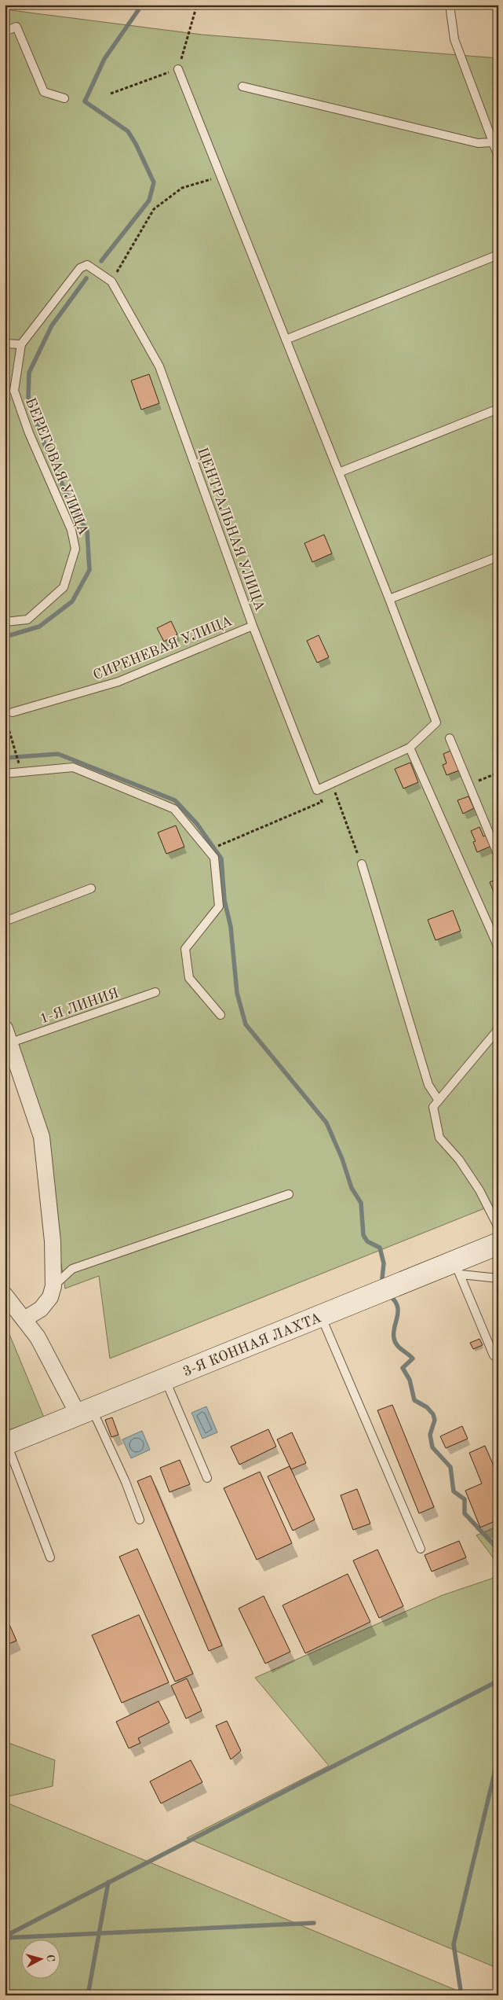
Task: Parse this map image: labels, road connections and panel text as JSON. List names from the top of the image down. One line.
{"streets":{"main road":["3-Я КОННАЯ ЛАХТА"],"lane":["БЕРЕГОВАЯ УЛИЦА","ЦЕНТРАЛЬНАЯ УЛИЦА","СИРЕНЕВАЯ УЛИЦА","1-Я ЛИНИЯ"]},"crossings":[["ЦЕНТРАЛЬНАЯ УЛИЦА","СИРЕНЕВАЯ УЛИЦА"]],"north":"right"}
